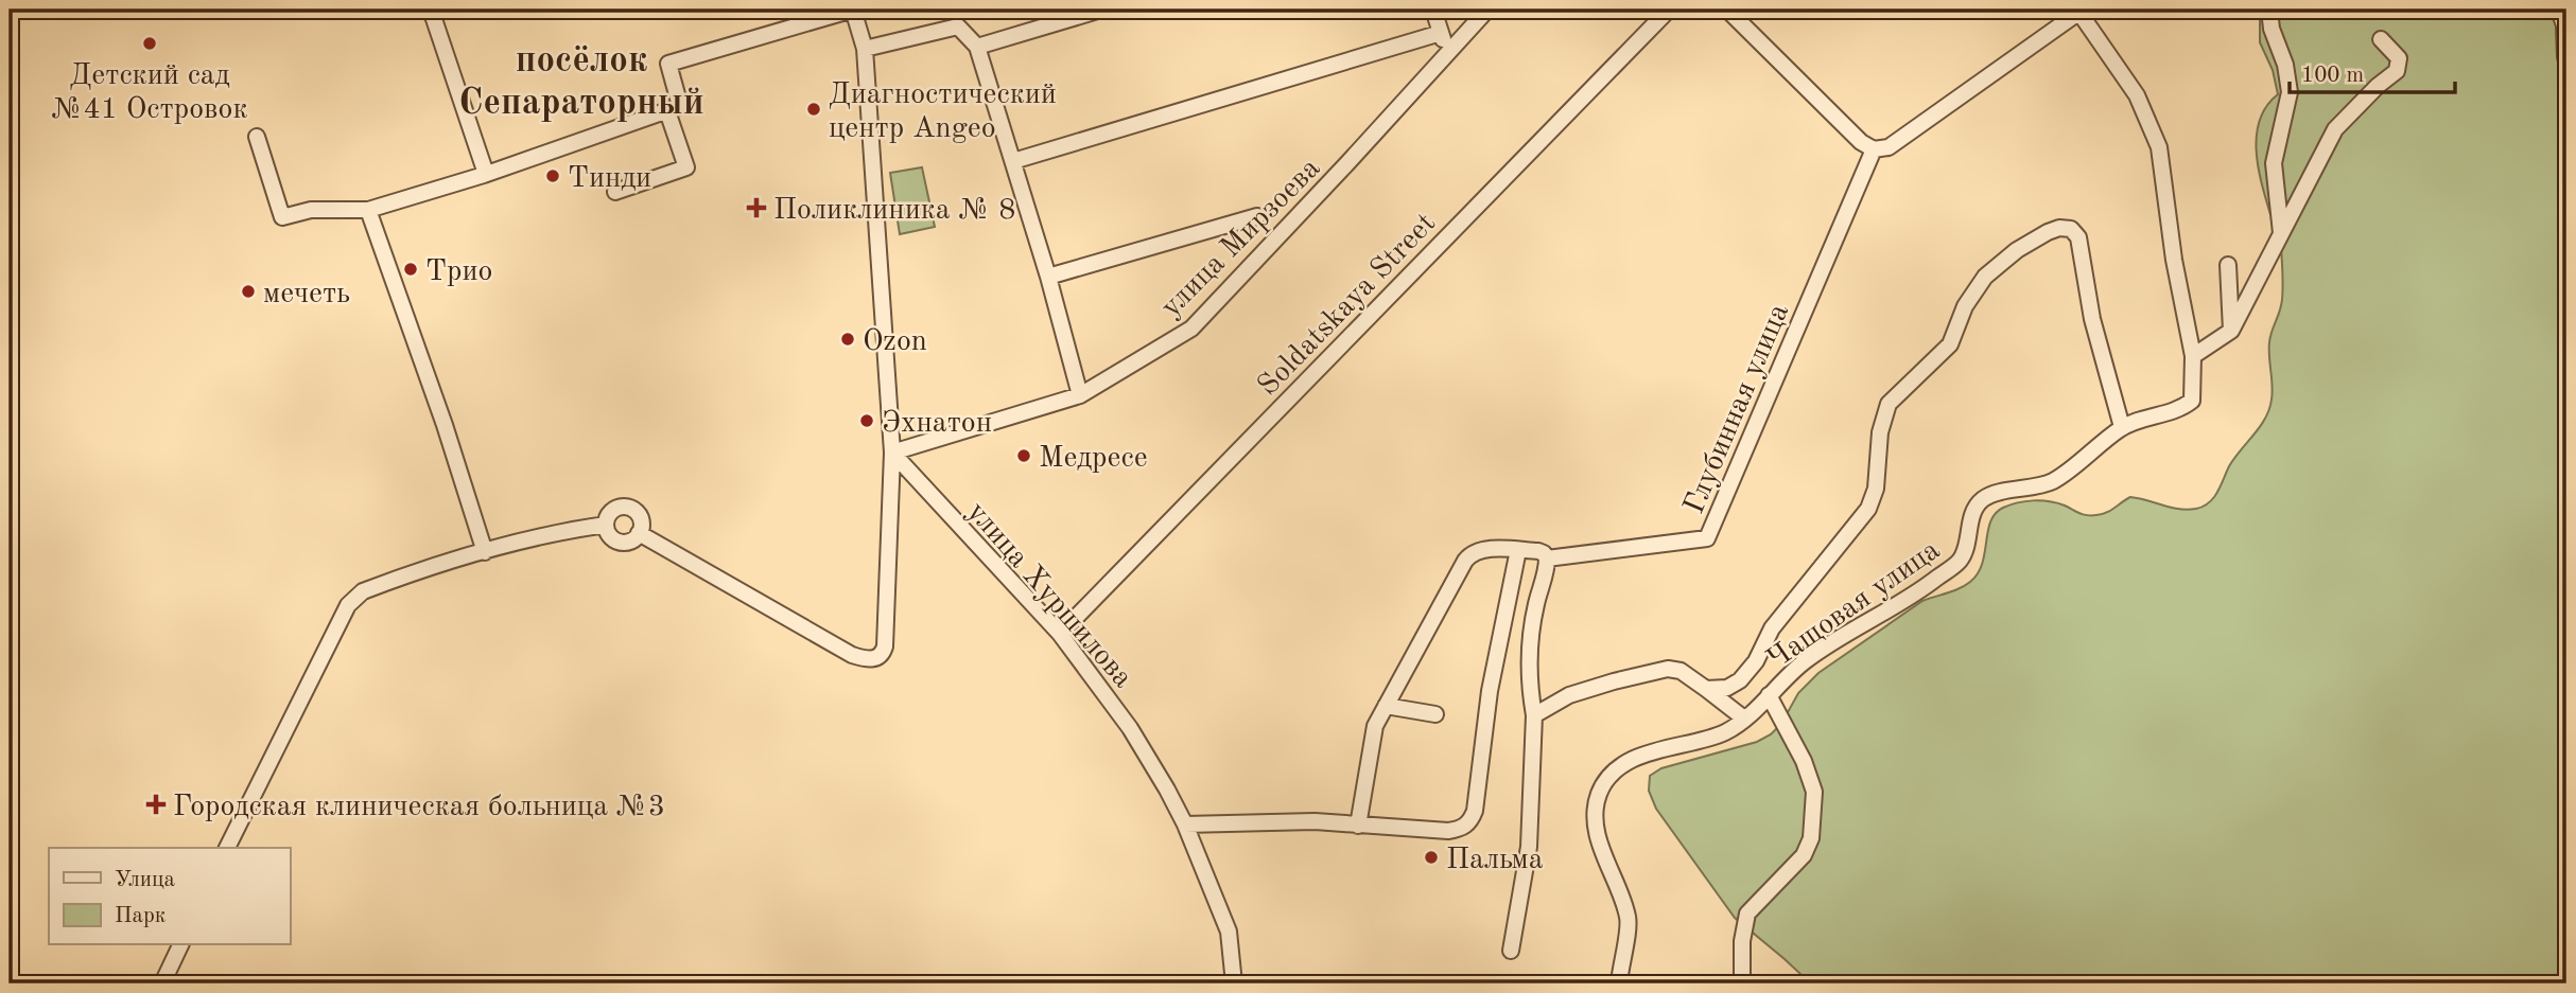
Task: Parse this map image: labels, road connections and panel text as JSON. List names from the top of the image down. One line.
{"streets":{"street":["улица Мирзоева","Soldatskaya Street","Глубинная улица","улица Хуршилова","Чащовая улица"]},"crossings":[["улица Мирзоева","улица Хуршилова"],["Soldatskaya Street","улица Хуршилова"]],"districts":["посёлок Сепараторный"],"places":{"other":["Детский сад №41 Островок","Диагностический центр Angeo","Тинди","Трио","мечеть","Ozon","Эхнатон","Медресе","Пальма"],"health":["Поликлиника № 8","Городская клиническая больница №3"]},"legend":["Улица","Парк"],"scale_bar":"100 m"}
